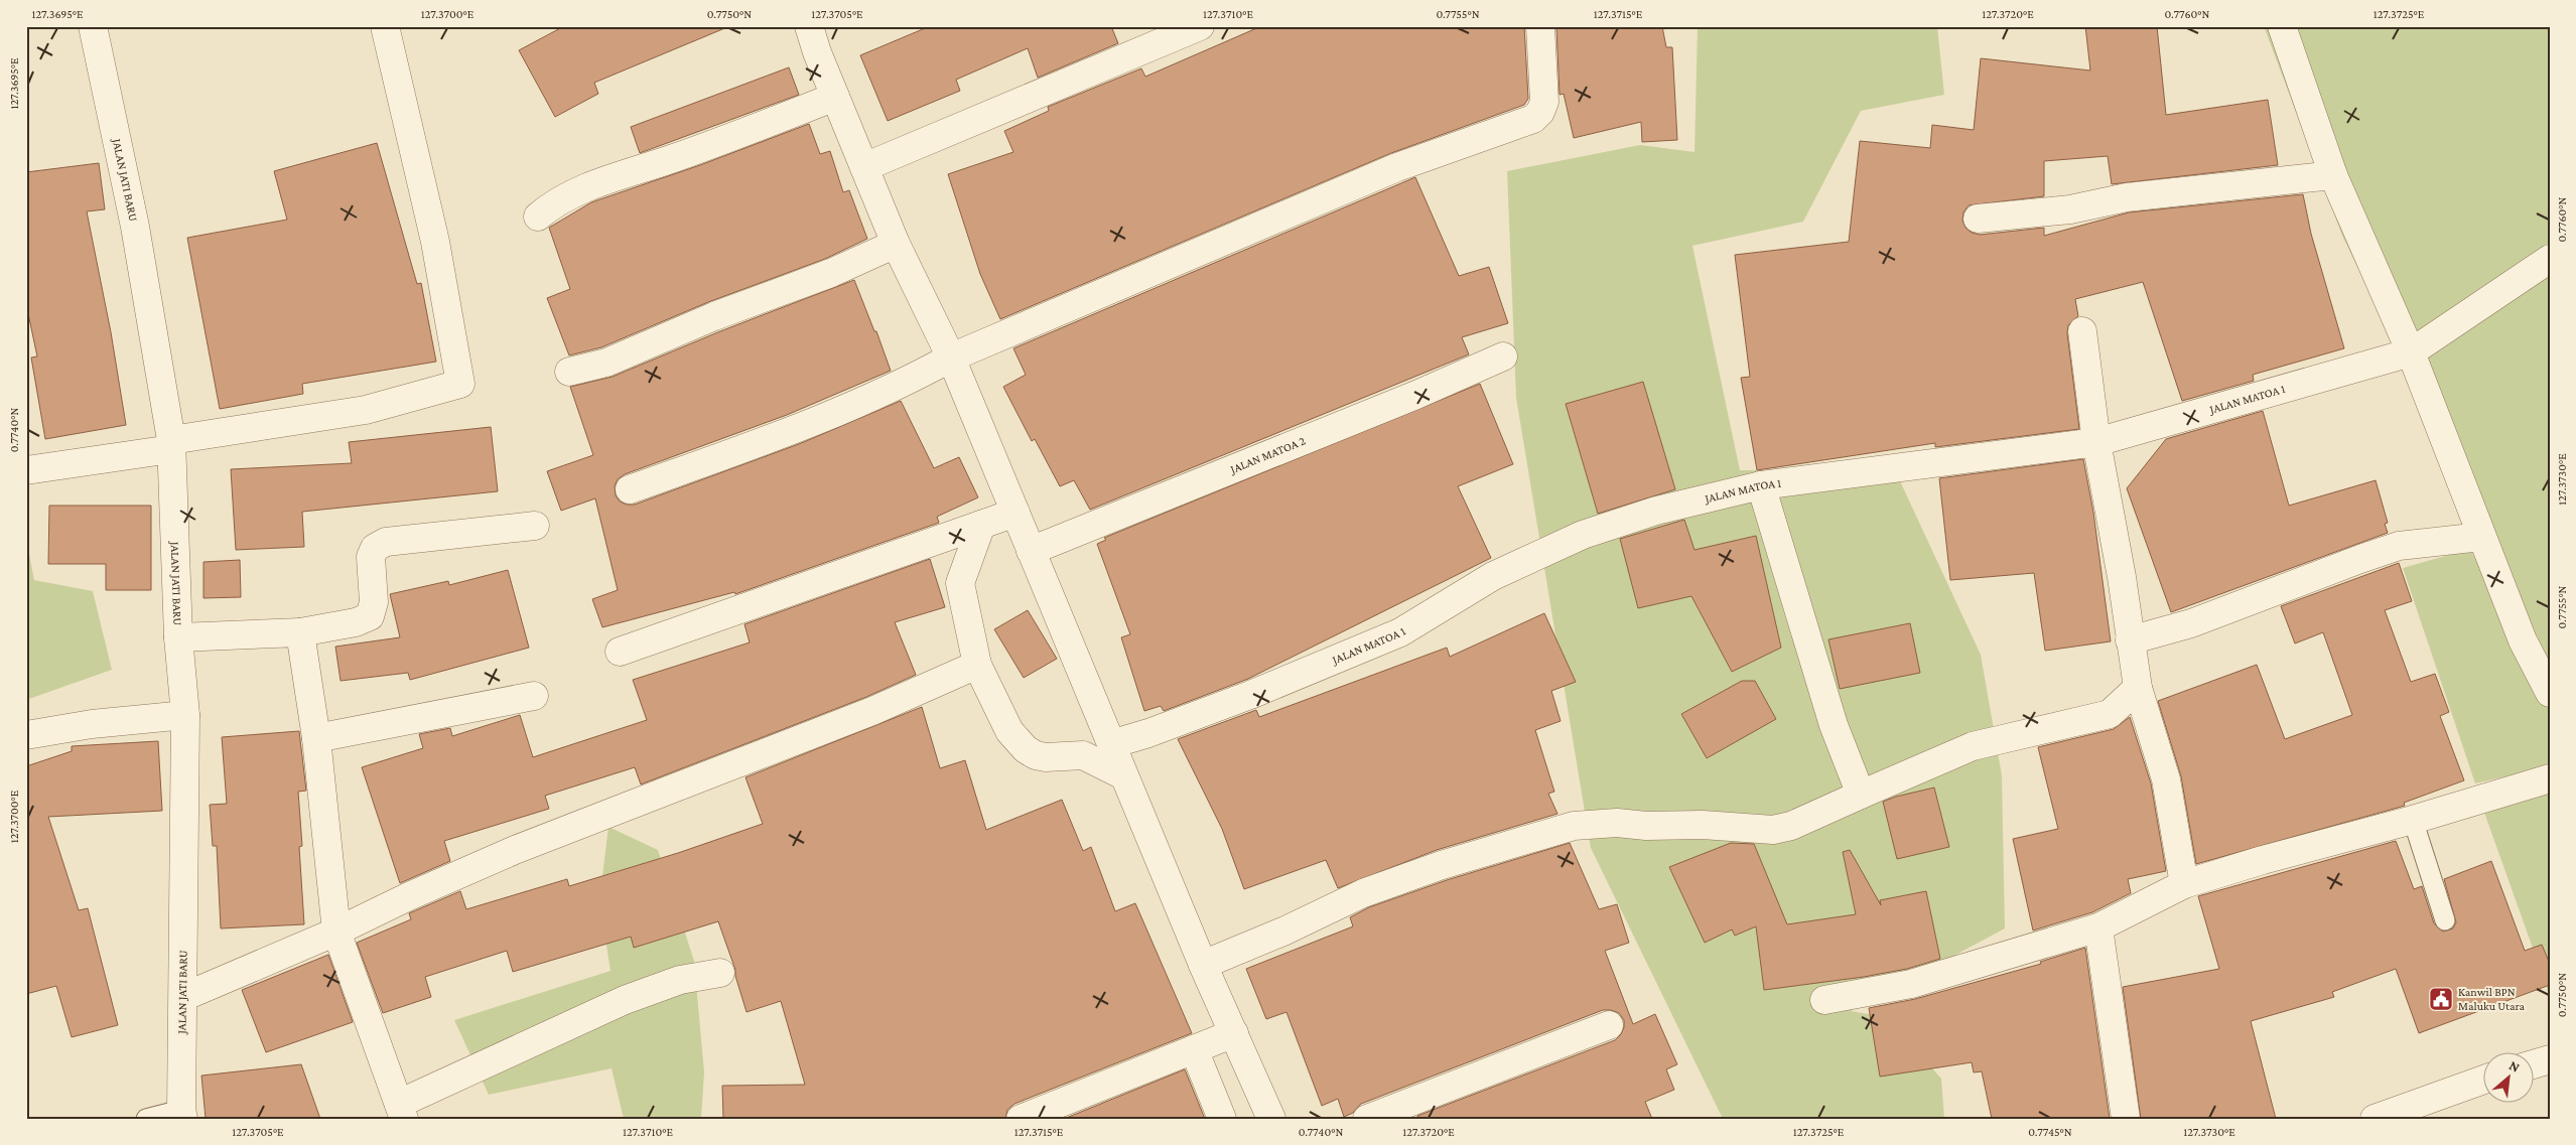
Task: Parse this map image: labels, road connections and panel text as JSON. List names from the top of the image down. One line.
{"streets":{"street":["JALAN JATI BARU","JALAN MATOA 1","JALAN MATOA 2"]},"places":{"public building":["Kanwil BPN Maluku Utara"]},"north":"top right","coordinates":["127.3695°E","127.3700°E","0.7750°N","127.3705°E","127.3710°E","0.7755°N","127.3715°E","127.3720°E","0.7760°N","127.3725°E","0.7740°N","127.3730°E","0.7745°N"]}
